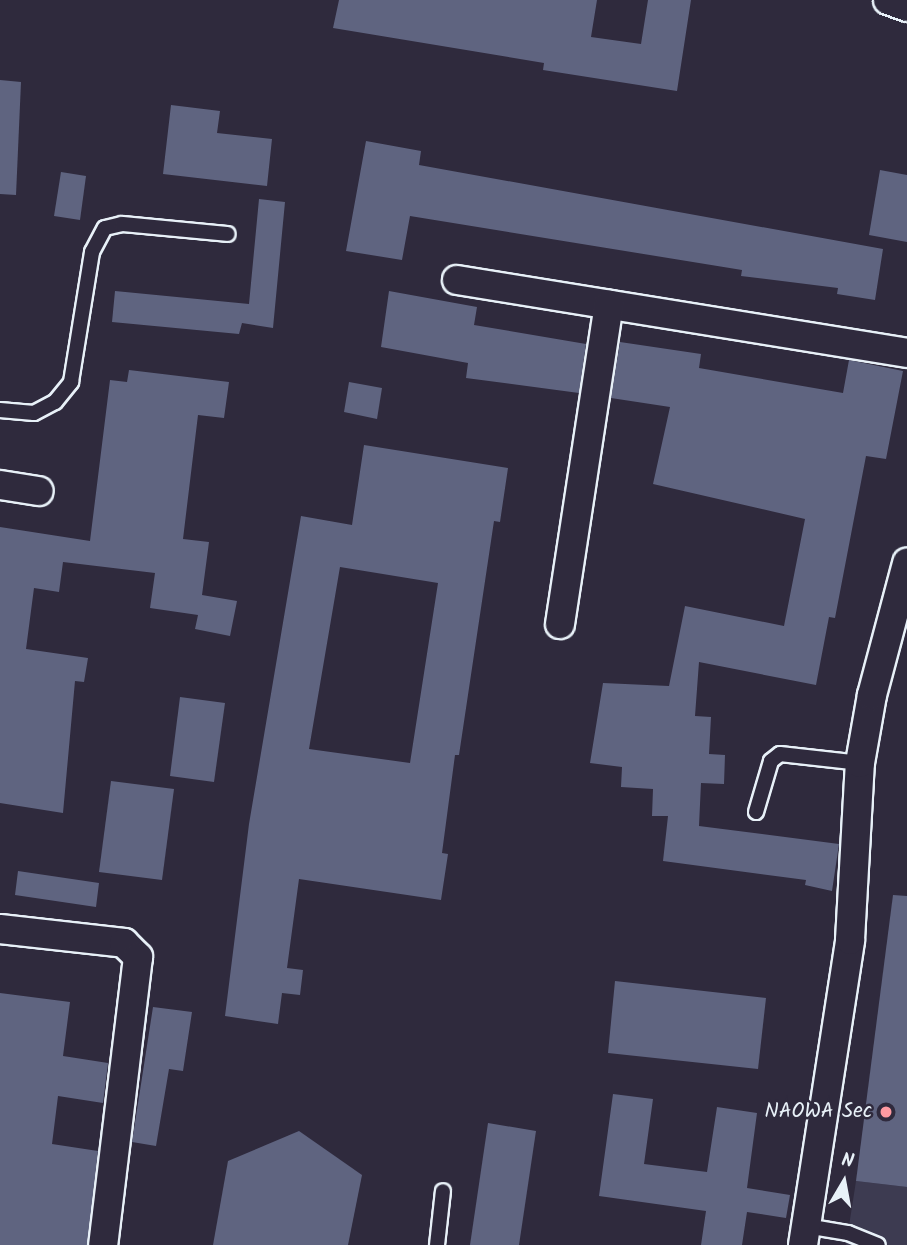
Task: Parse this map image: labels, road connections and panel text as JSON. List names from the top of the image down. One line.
{"places":["NAOWA Sec"],"north":"top"}
